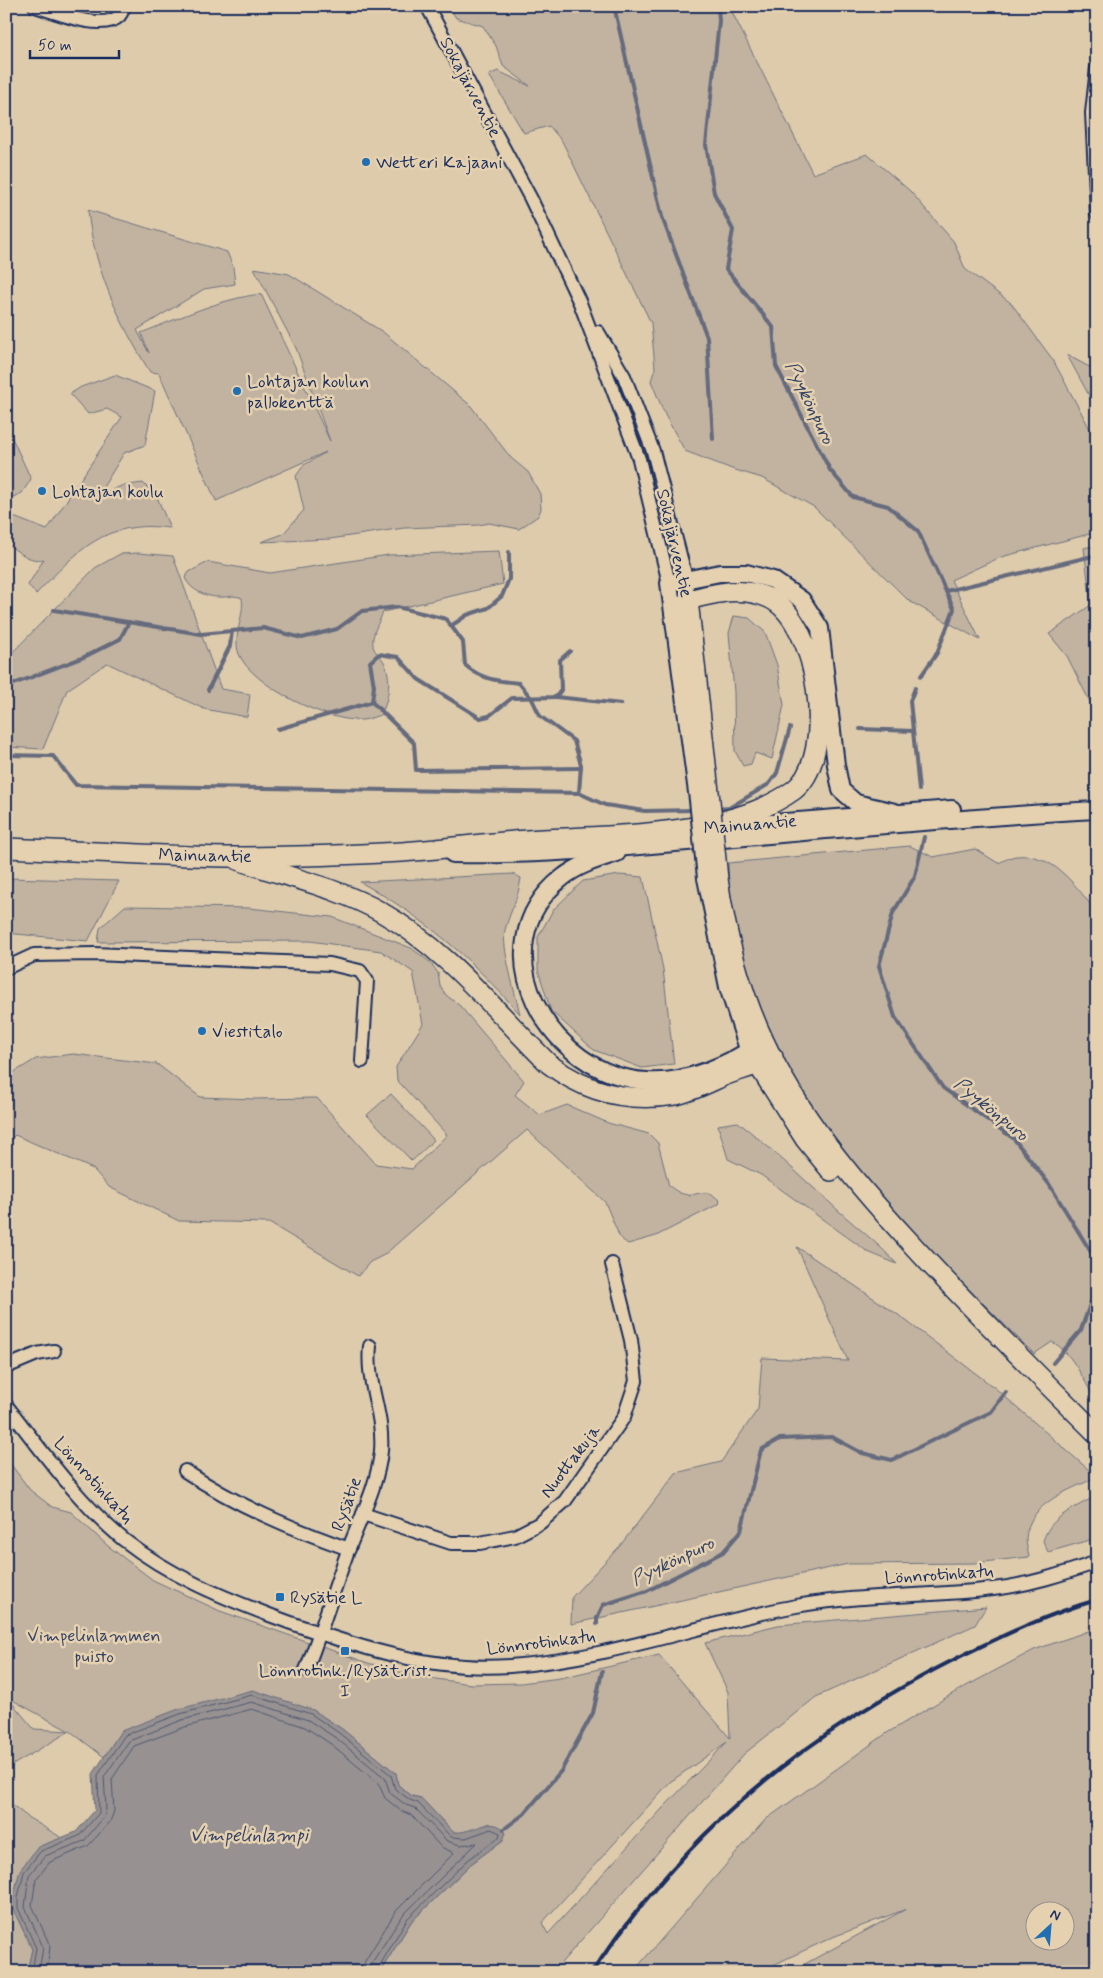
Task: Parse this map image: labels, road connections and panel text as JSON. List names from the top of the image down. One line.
{"streets":{"highway":["Sokajärventie","Mainuantie"],"street":["Nuottakuja","Lönnrotinkatu","Rysätie"]},"crossings":[["Nuottakuja","Rysätie"],["Lönnrotinkatu","Rysätie"]],"water":["Pyykönpuro","Vimpelinlampi"],"parks":["Vimpelinlammen puisto"],"places":{"other":["Wetteri Kajaani","Lohtajan koulun pallokenttä","Lohtajan koulu","Viestitalo"],"transit":["Rysätie L","Lönnrotink./Rysät.rist. I"]},"scale_bar":"50 m","north":"top right"}
